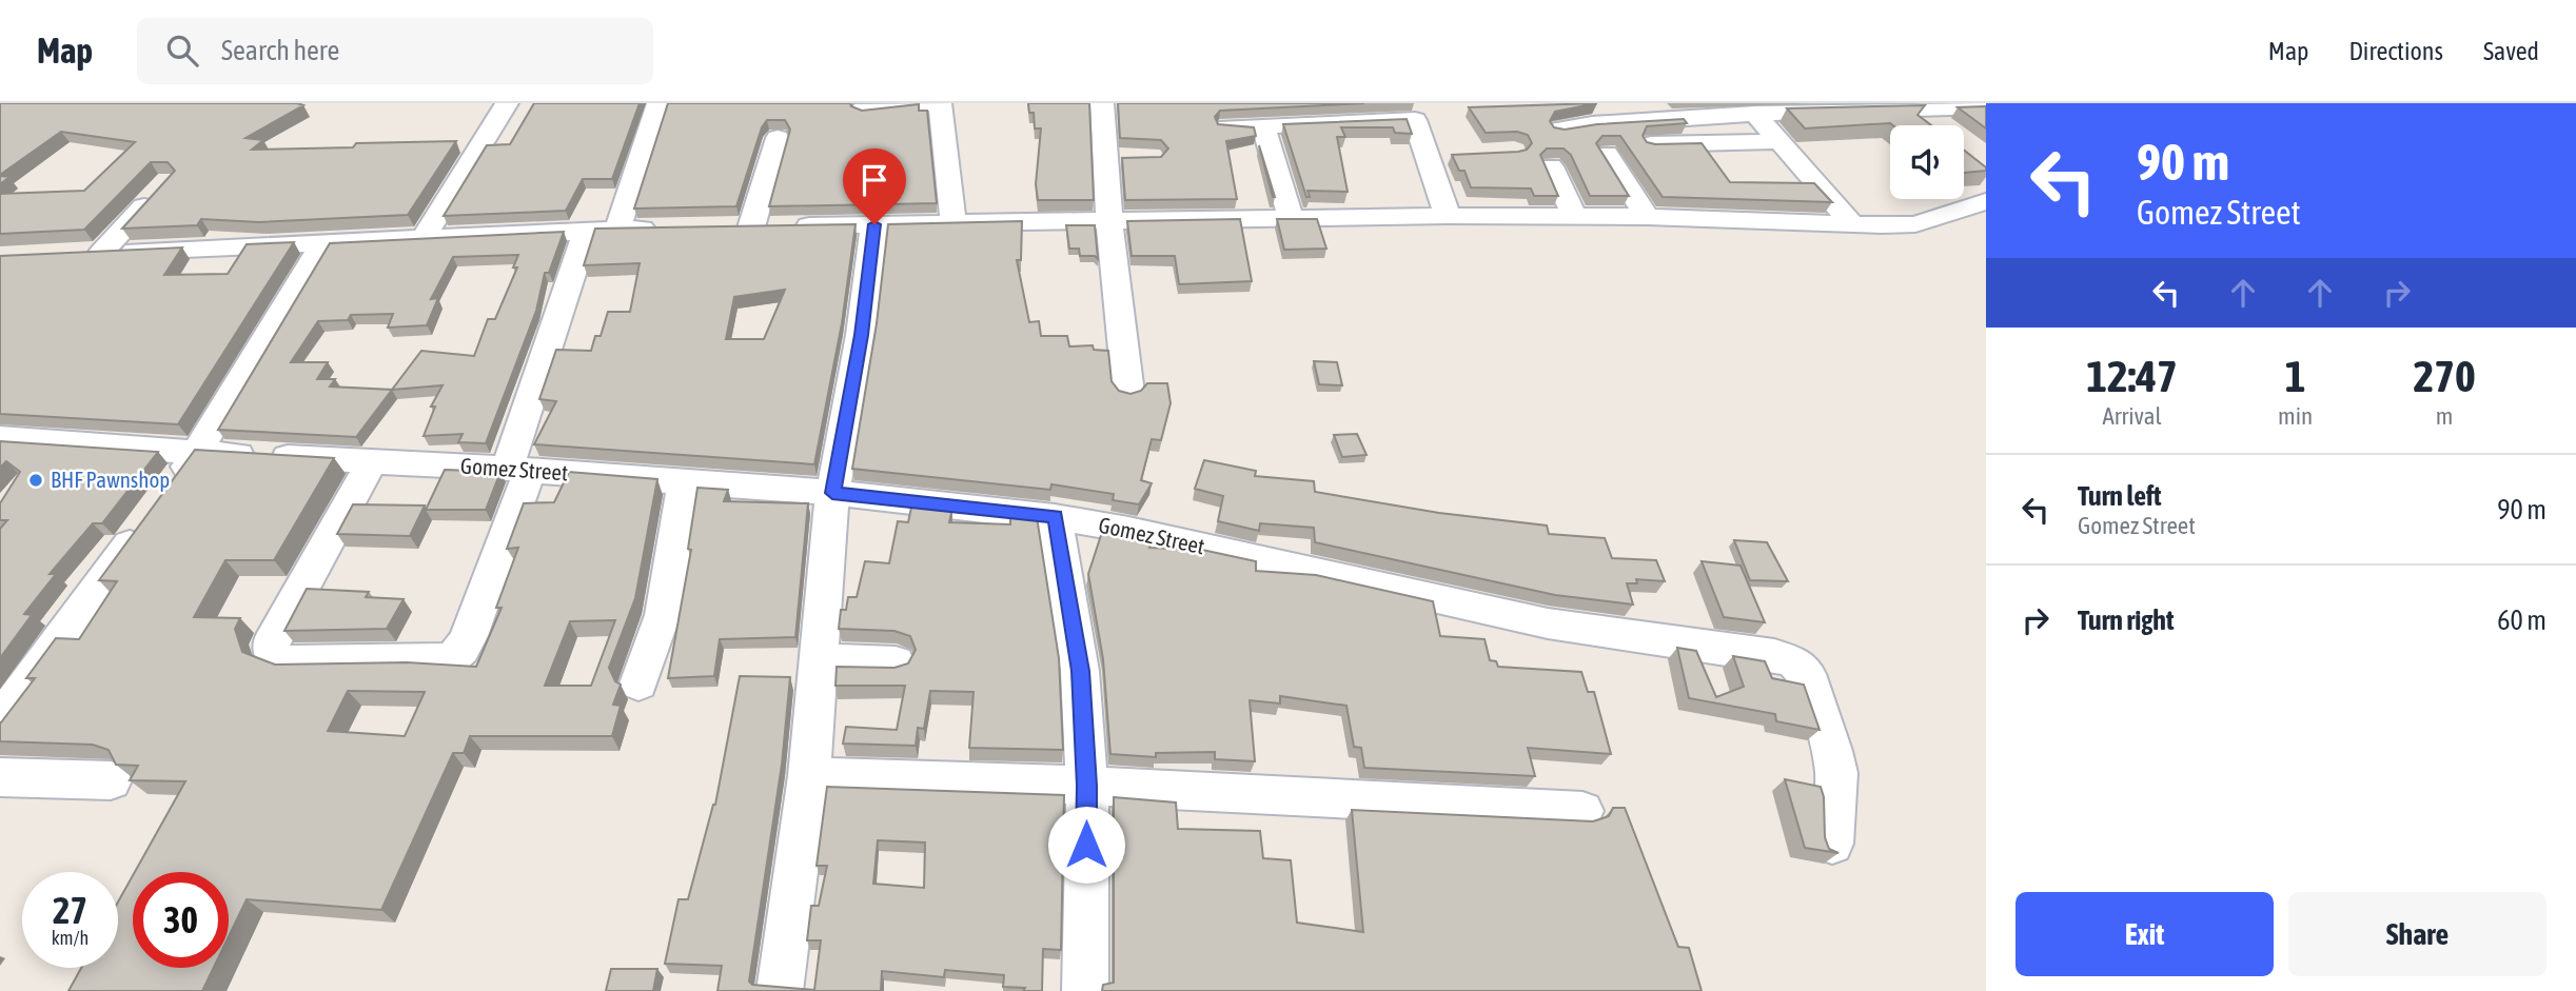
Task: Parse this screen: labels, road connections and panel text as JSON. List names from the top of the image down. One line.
{"streets":{"street":["Gomez Street"]},"places":["BHF Pawnshop"],"page":{"header":"Map","search":"Search here","nav":["Map","Directions","Saved"],"turn":["90 m","Gomez Street"],"eta":["12:47","Arrival","1","min","270","m"],"list":[{"name":"Turn left","note":"Gomez Street","value":"90 m"},{"name":"Turn right","value":"60 m"}],"speed":"27 km/h","limit":"30","buttons":["Exit","Share"]}}
